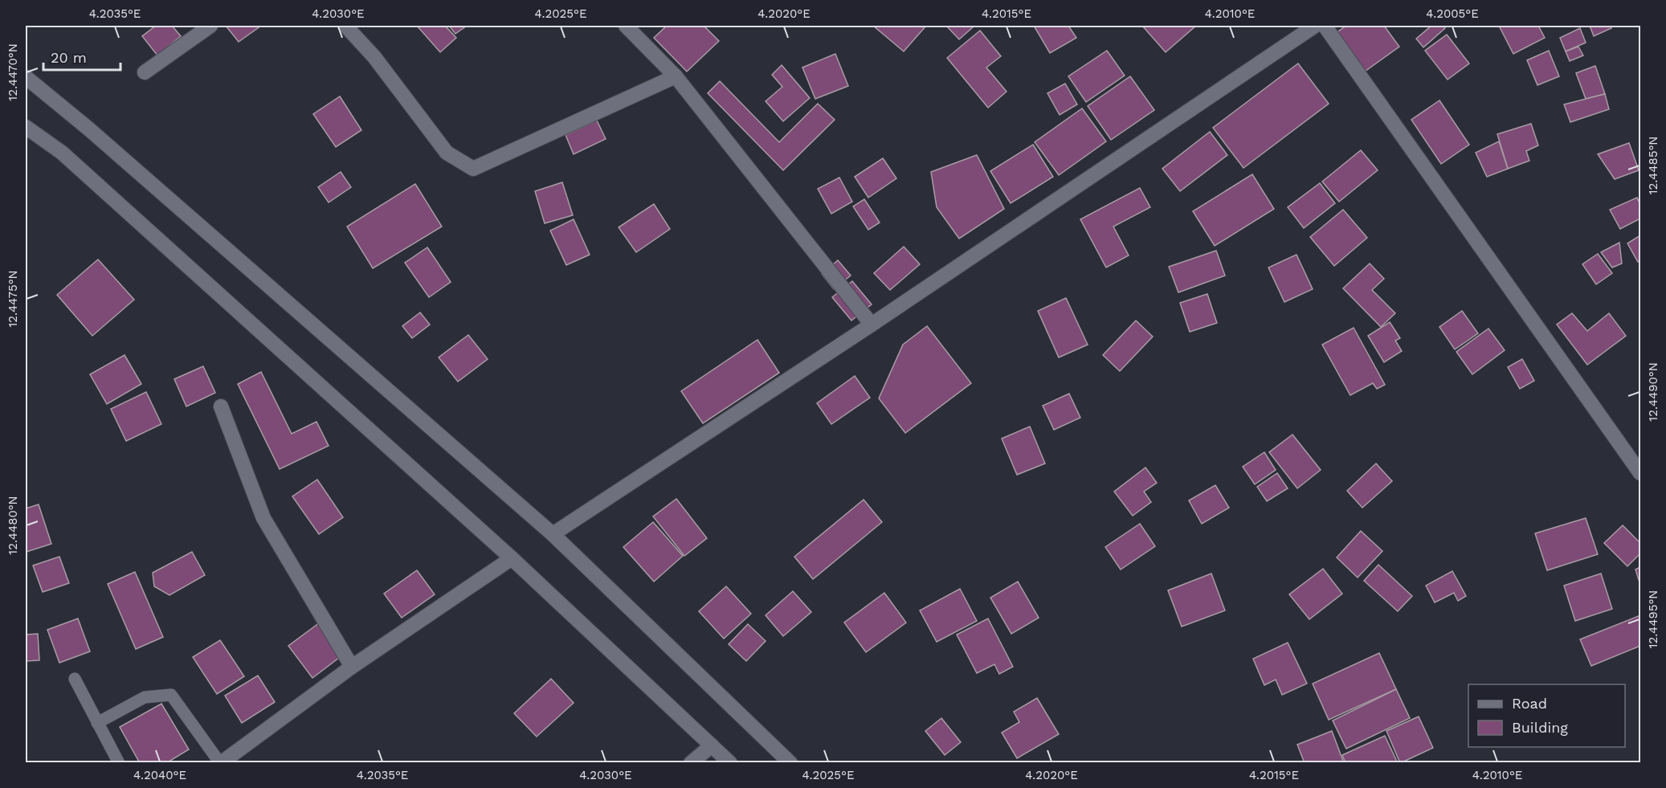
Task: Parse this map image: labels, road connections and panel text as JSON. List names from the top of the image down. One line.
{"legend":["Road","Building"],"scale_bar":"20 m","coordinates":["4.2035°E","4.2030°E","4.2025°E","4.2020°E","4.2015°E","4.2010°E","4.2005°E","12.4470°N","12.4485°N","12.4475°N","12.4490°N","12.4480°N","12.4495°N","4.2040°E"]}
